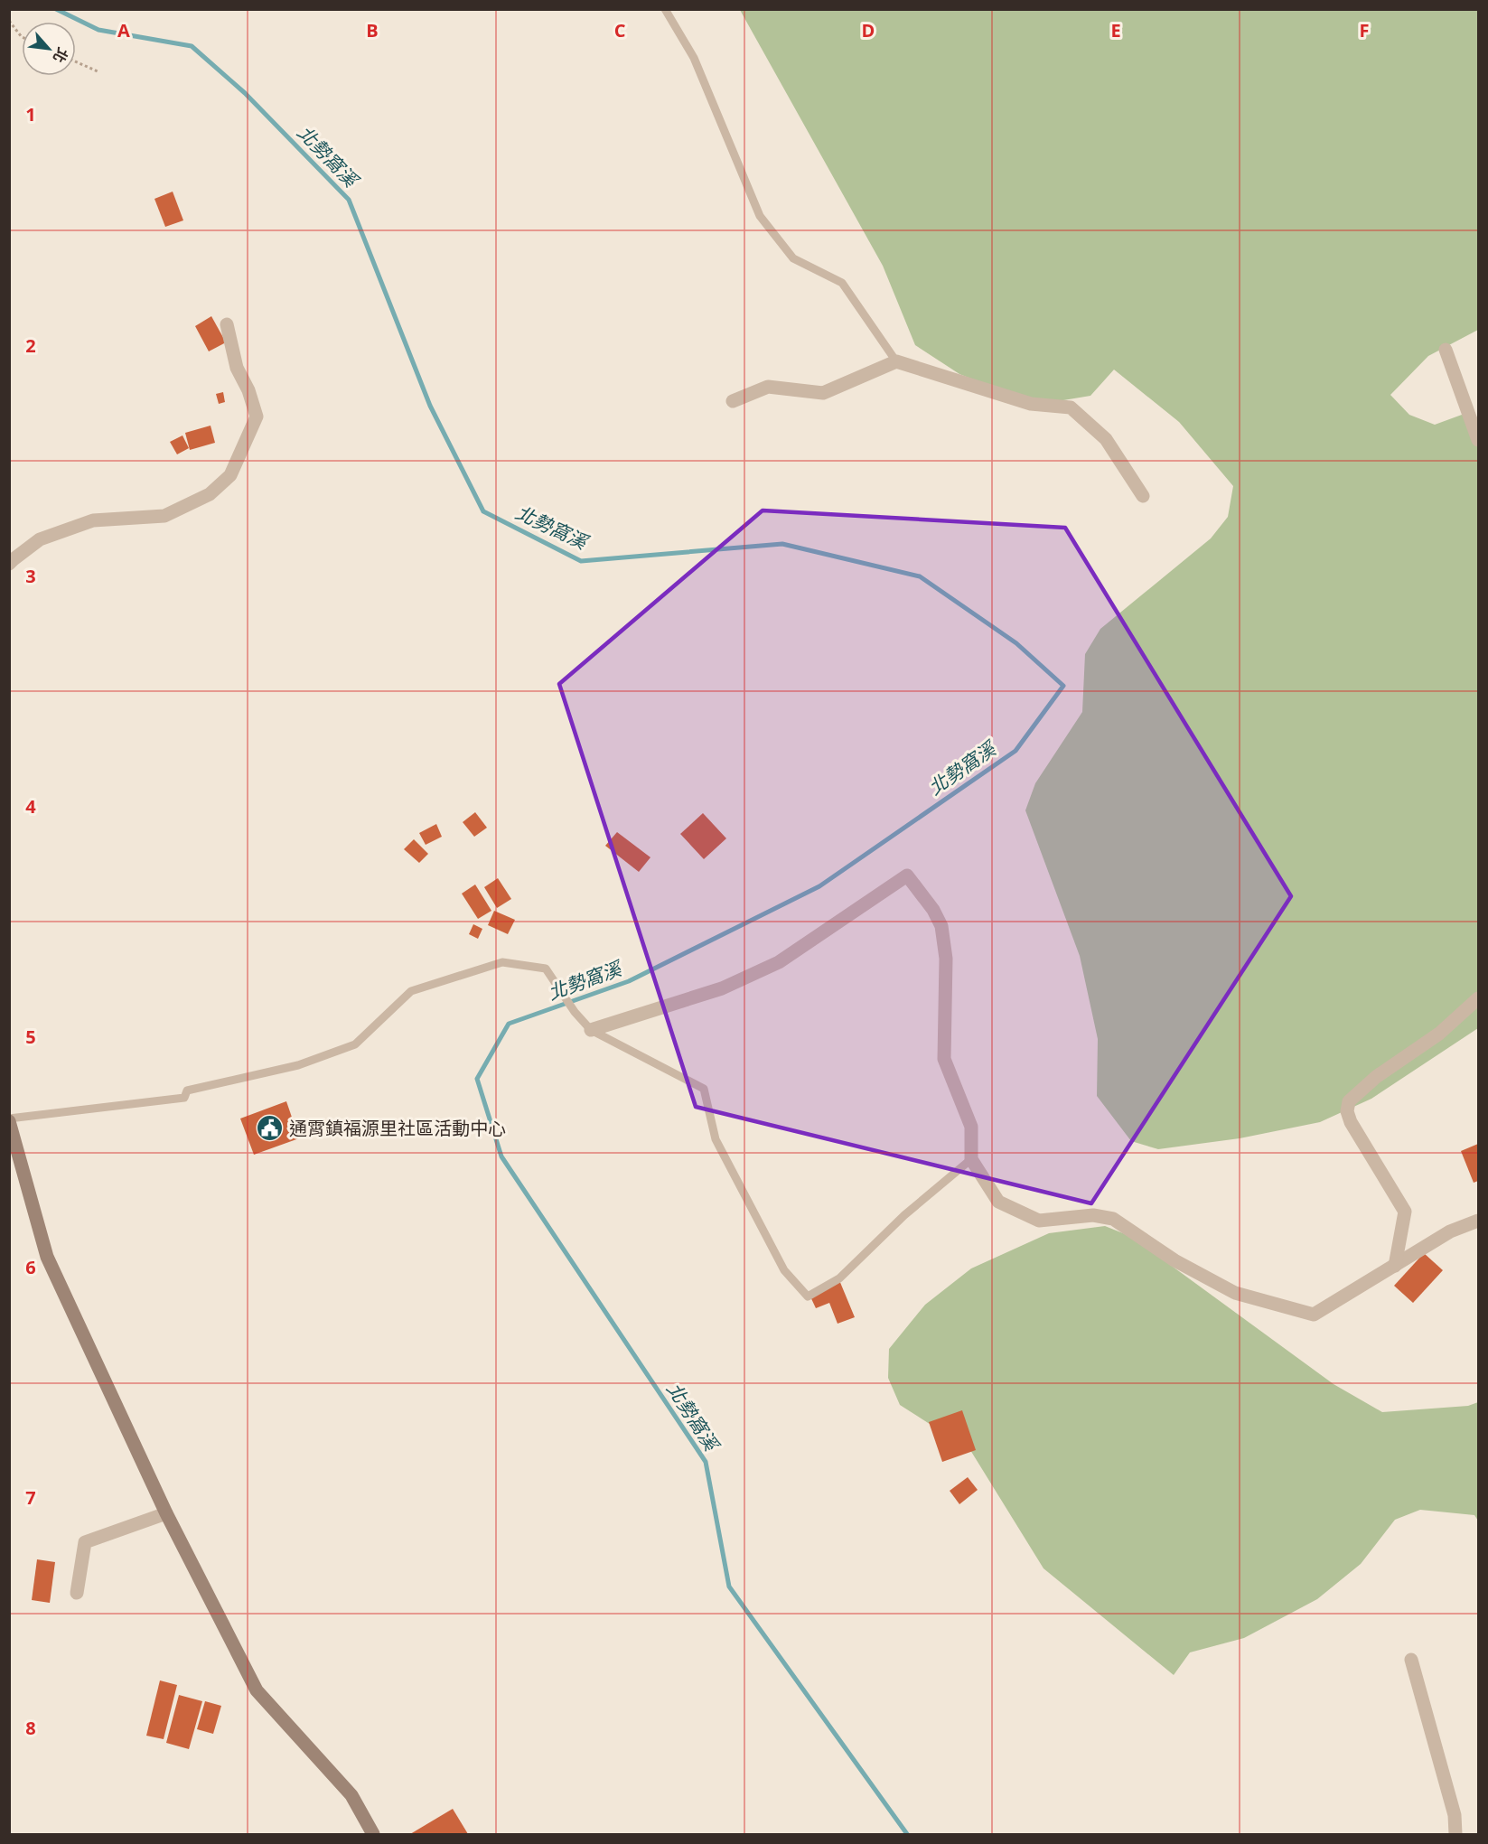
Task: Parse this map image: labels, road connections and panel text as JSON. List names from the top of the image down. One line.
{"water":["北勢窩溪"],"places":{"public building":["通霄鎮福源里社區活動中心"]},"north":"bottom right","grid":{"columns":["A","B","C","D","E","F"],"rows":["1","2","3","4","5","6","7","8"]}}
